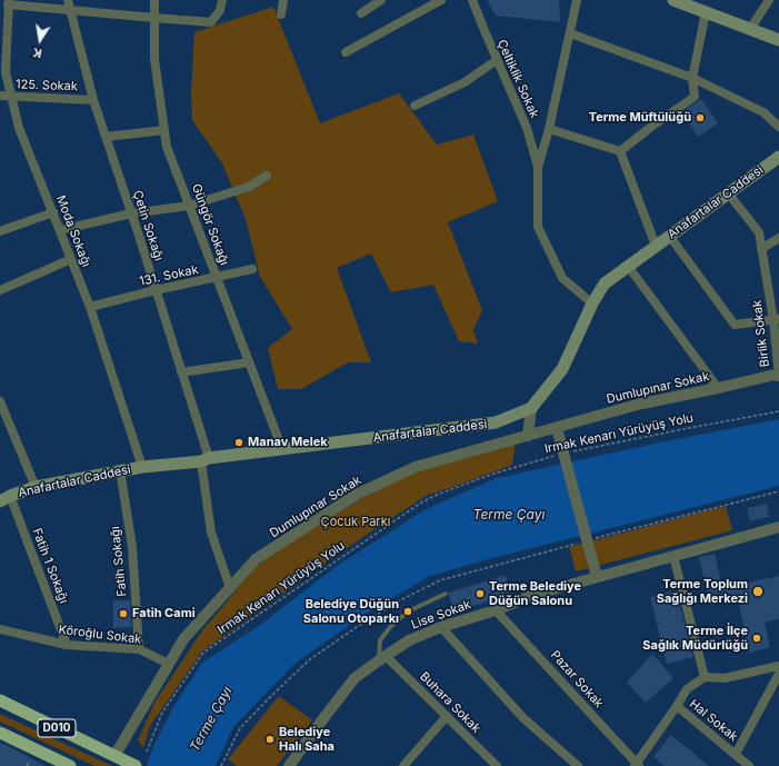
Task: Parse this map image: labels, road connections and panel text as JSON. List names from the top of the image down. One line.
{"streets":{"highway":["D010"],"main road":["Anafartalar Caddesi"],"street":["Çeltiklik Sokak","125. Sokak","Güngör Sokağı","Çetin Sokağı","Moda Sokağı","131. Sokak","Birlik Sokak","Dumlupınar Sokak","Fatih Sokağı","Fatih 1 Sokağı","Lise Sokak","Köroğlu Sokak","Pazar Sokak","Buhara Sokak","Hal Sokak"],"path":["Irmak Kenarı Yürüyüş Yolu"]},"crossings":[["125. Sokak","Çetin Sokağı"],["125. Sokak","Moda Sokağı"],["Anafartalar Caddesi","Güngör Sokağı"],["Anafartalar Caddesi","Çetin Sokağı"],["Anafartalar Caddesi","Moda Sokağı"],["Anafartalar Caddesi","Birlik Sokak"],["Anafartalar Caddesi","Fatih Sokağı"],["Anafartalar Caddesi","Fatih 1 Sokağı"],["Güngör Sokağı","131. Sokak"],["Çetin Sokağı","131. Sokak"],["Çetin Sokağı","Dumlupınar Sokak"],["Moda Sokağı","131. Sokak"],["Birlik Sokak","Dumlupınar Sokak"],["Dumlupınar Sokak","Köroğlu Sokak"],["Dumlupınar Sokak","D010"],["Fatih Sokağı","Köroğlu Sokak"],["Fatih 1 Sokağı","Köroğlu Sokak"],["Lise Sokak","Pazar Sokak"],["Lise Sokak","Buhara Sokak"],["Pazar Sokak","Hal Sokak"]],"water":["Terme Çayı"],"parks":["Çocuk Parkı"],"places":["Terme Müftülüğü","Manav Melek","Terme Toplum Sağlığı Merkezi","Terme Belediye Düğün Salonu","Belediye Düğün Salonu Otoparkı","Fatih Cami","Terme İlçe Sağlık Müdürlüğü","Belediye Halı Saha"],"north":"bottom"}
